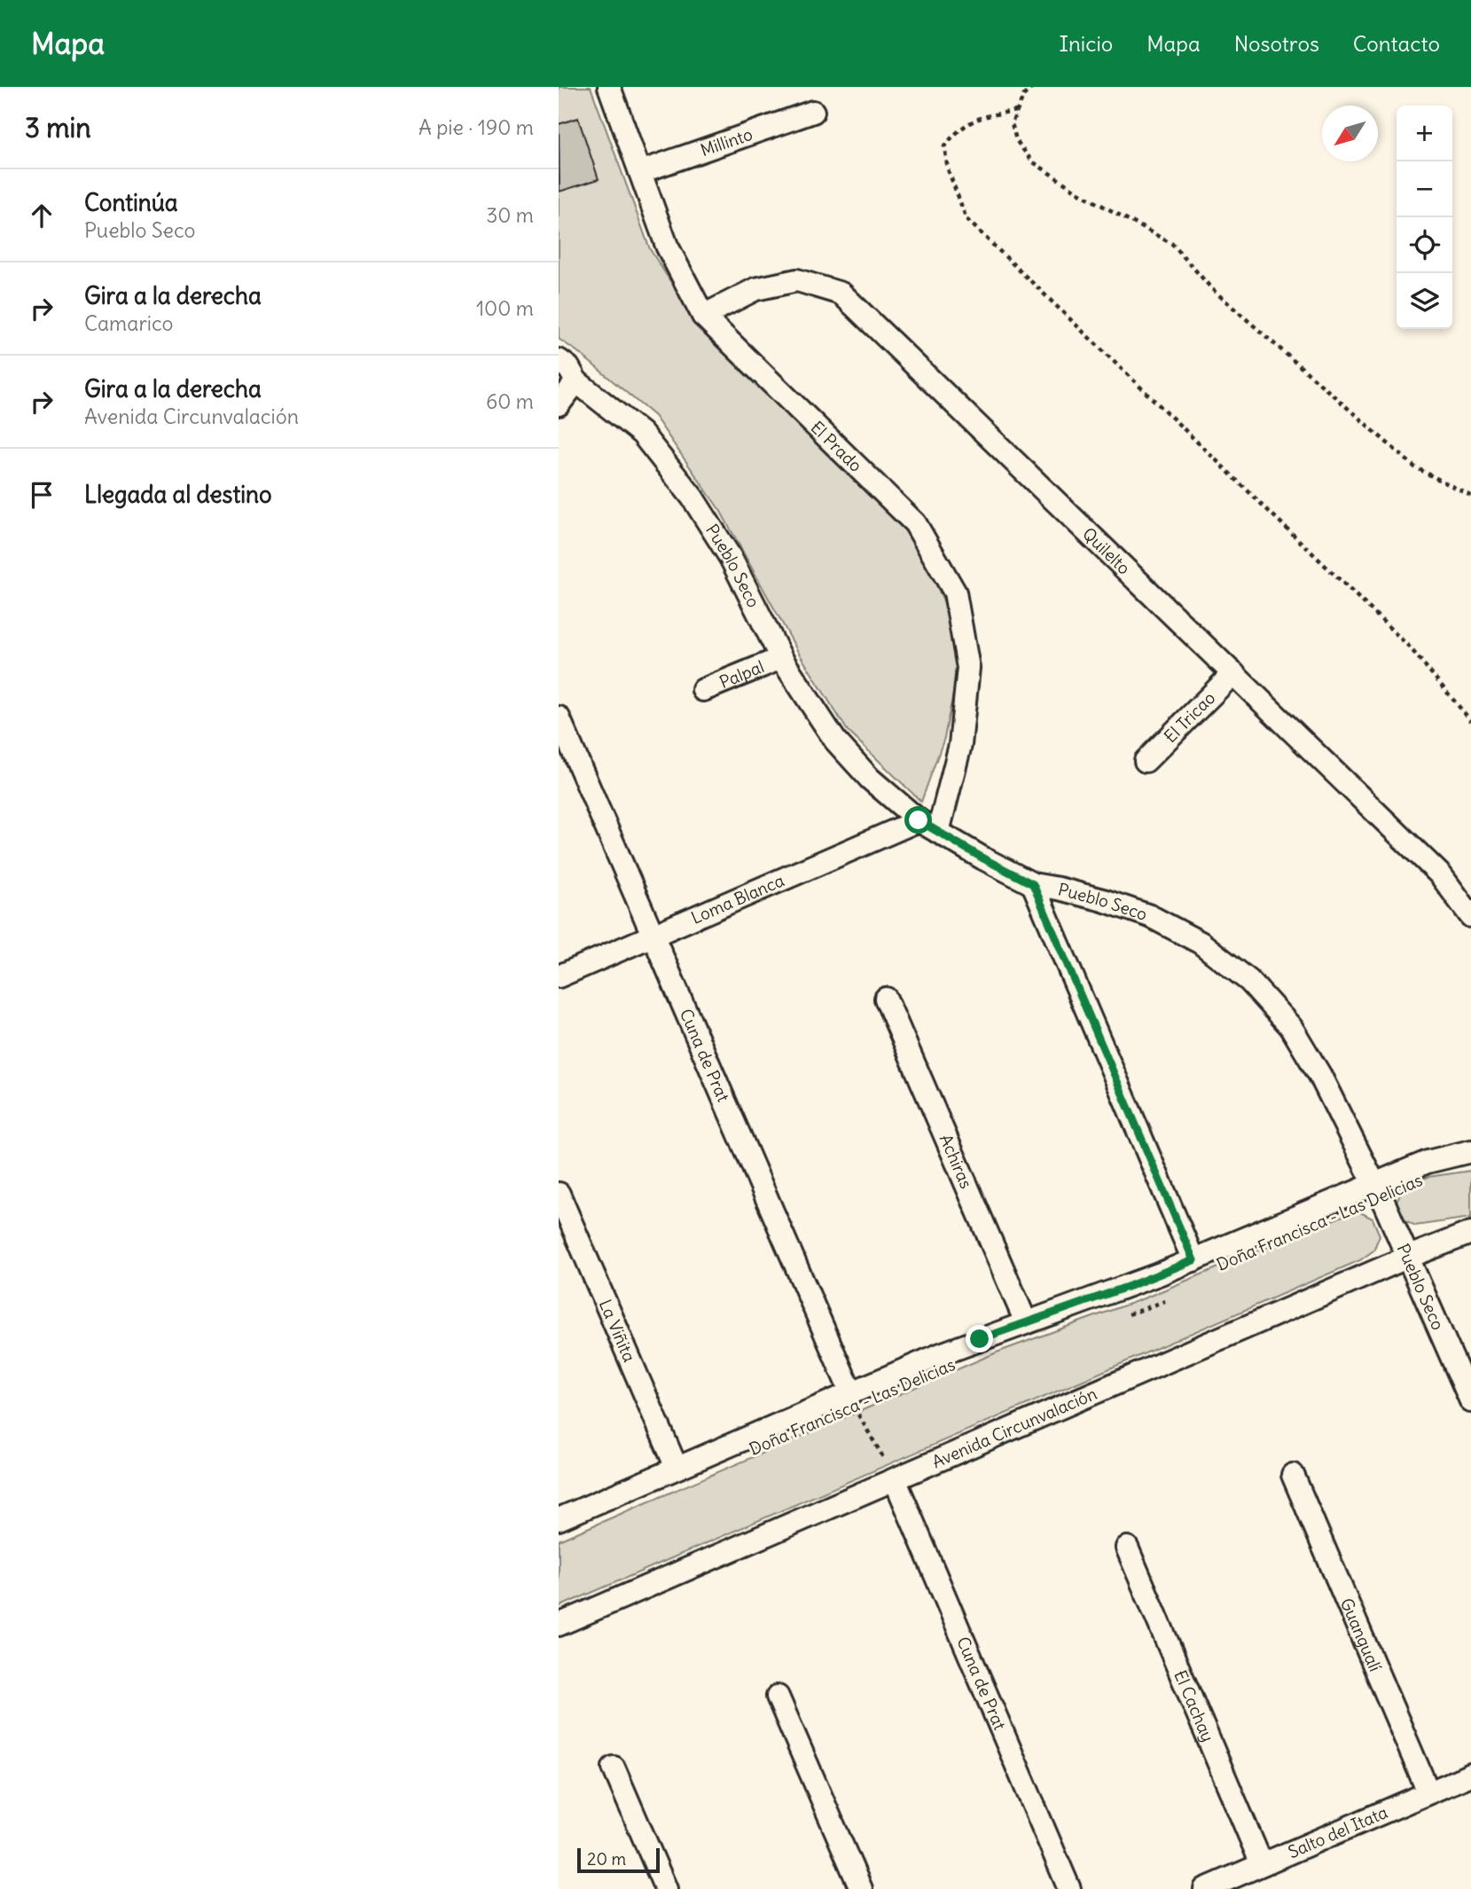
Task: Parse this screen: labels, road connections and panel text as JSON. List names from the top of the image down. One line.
{"streets":{"street":["Millinto","El Prado","Quilelto","Pueblo Seco","Palpal","El Tricao","Loma Blanca","Cuna de Prat","Achiras","La Viñita","Avenida Circunvalación","Guangualí","El Cachay","Salto del Itata"],"path":["Doña Francisca - Las Delicias"]},"crossings":[["Millinto","El Prado"],["El Prado","Quilelto"],["El Prado","Pueblo Seco"],["Quilelto","El Tricao"],["Pueblo Seco","Palpal"],["Pueblo Seco","Loma Blanca"],["Pueblo Seco","Avenida Circunvalación"],["Loma Blanca","Cuna de Prat"],["Cuna de Prat","Avenida Circunvalación"],["Guangualí","Salto del Itata"],["El Cachay","Salto del Itata"]],"scale_bar":"20 m","north":"bottom left","page":{"header":"Mapa","nav":["Inicio","Mapa","Nosotros","Contacto"],"heading":["3 min","A pie · 190 m"],"map_buttons":["+","−"],"list":[["Continúa","Pueblo Seco","30 m"],["Gira a la derecha","Camarico","100 m"],["Gira a la derecha","Avenida Circunvalación","60 m"],"Llegada al destino"],"scale":"20 m"}}
